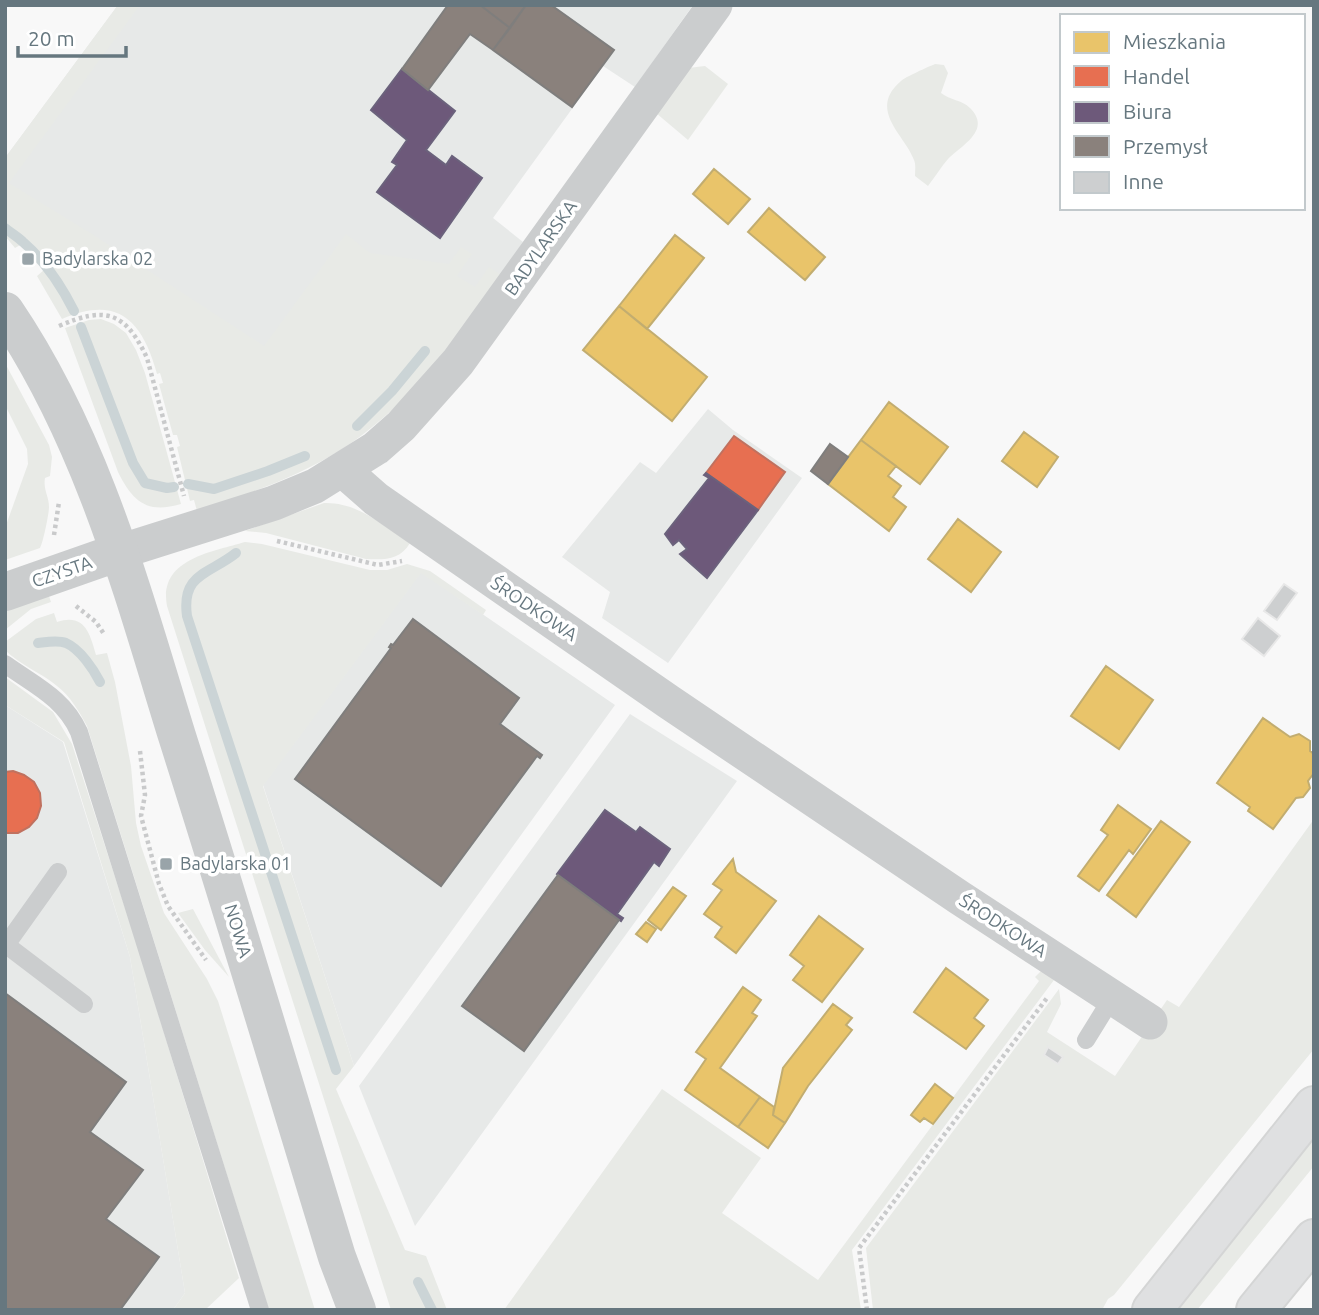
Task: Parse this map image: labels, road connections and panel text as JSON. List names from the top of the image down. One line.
{"streets":{"street":["BADYLARSKA","CZYSTA","ŚRODKOWA","NOWA"]},"crossings":[["BADYLARSKA","ŚRODKOWA"],["CZYSTA","NOWA"]],"places":{"transit":["Badylarska 02","Badylarska 01"]},"legend":["Mieszkania","Handel","Biura","Przemysł","Inne"],"scale_bar":"20 m"}
